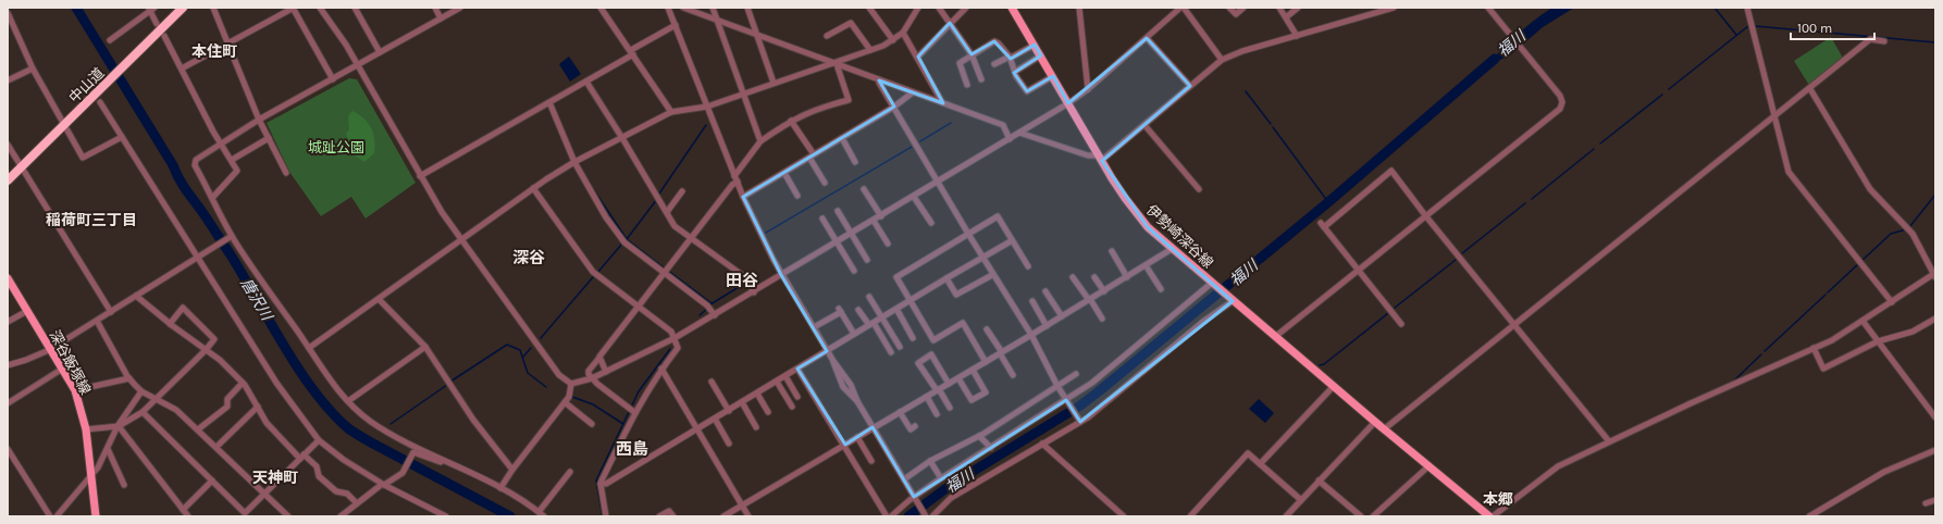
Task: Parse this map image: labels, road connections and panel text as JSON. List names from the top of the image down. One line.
{"streets":{"highway":["中山道"],"main road":["伊勢崎深谷線","深谷飯塚線"]},"districts":["本住町","稲荷町三丁目","深谷","田谷","西島","天神町","本郷"],"water":["福川","唐沢川"],"parks":["城趾公園"],"scale_bar":"100 m"}
